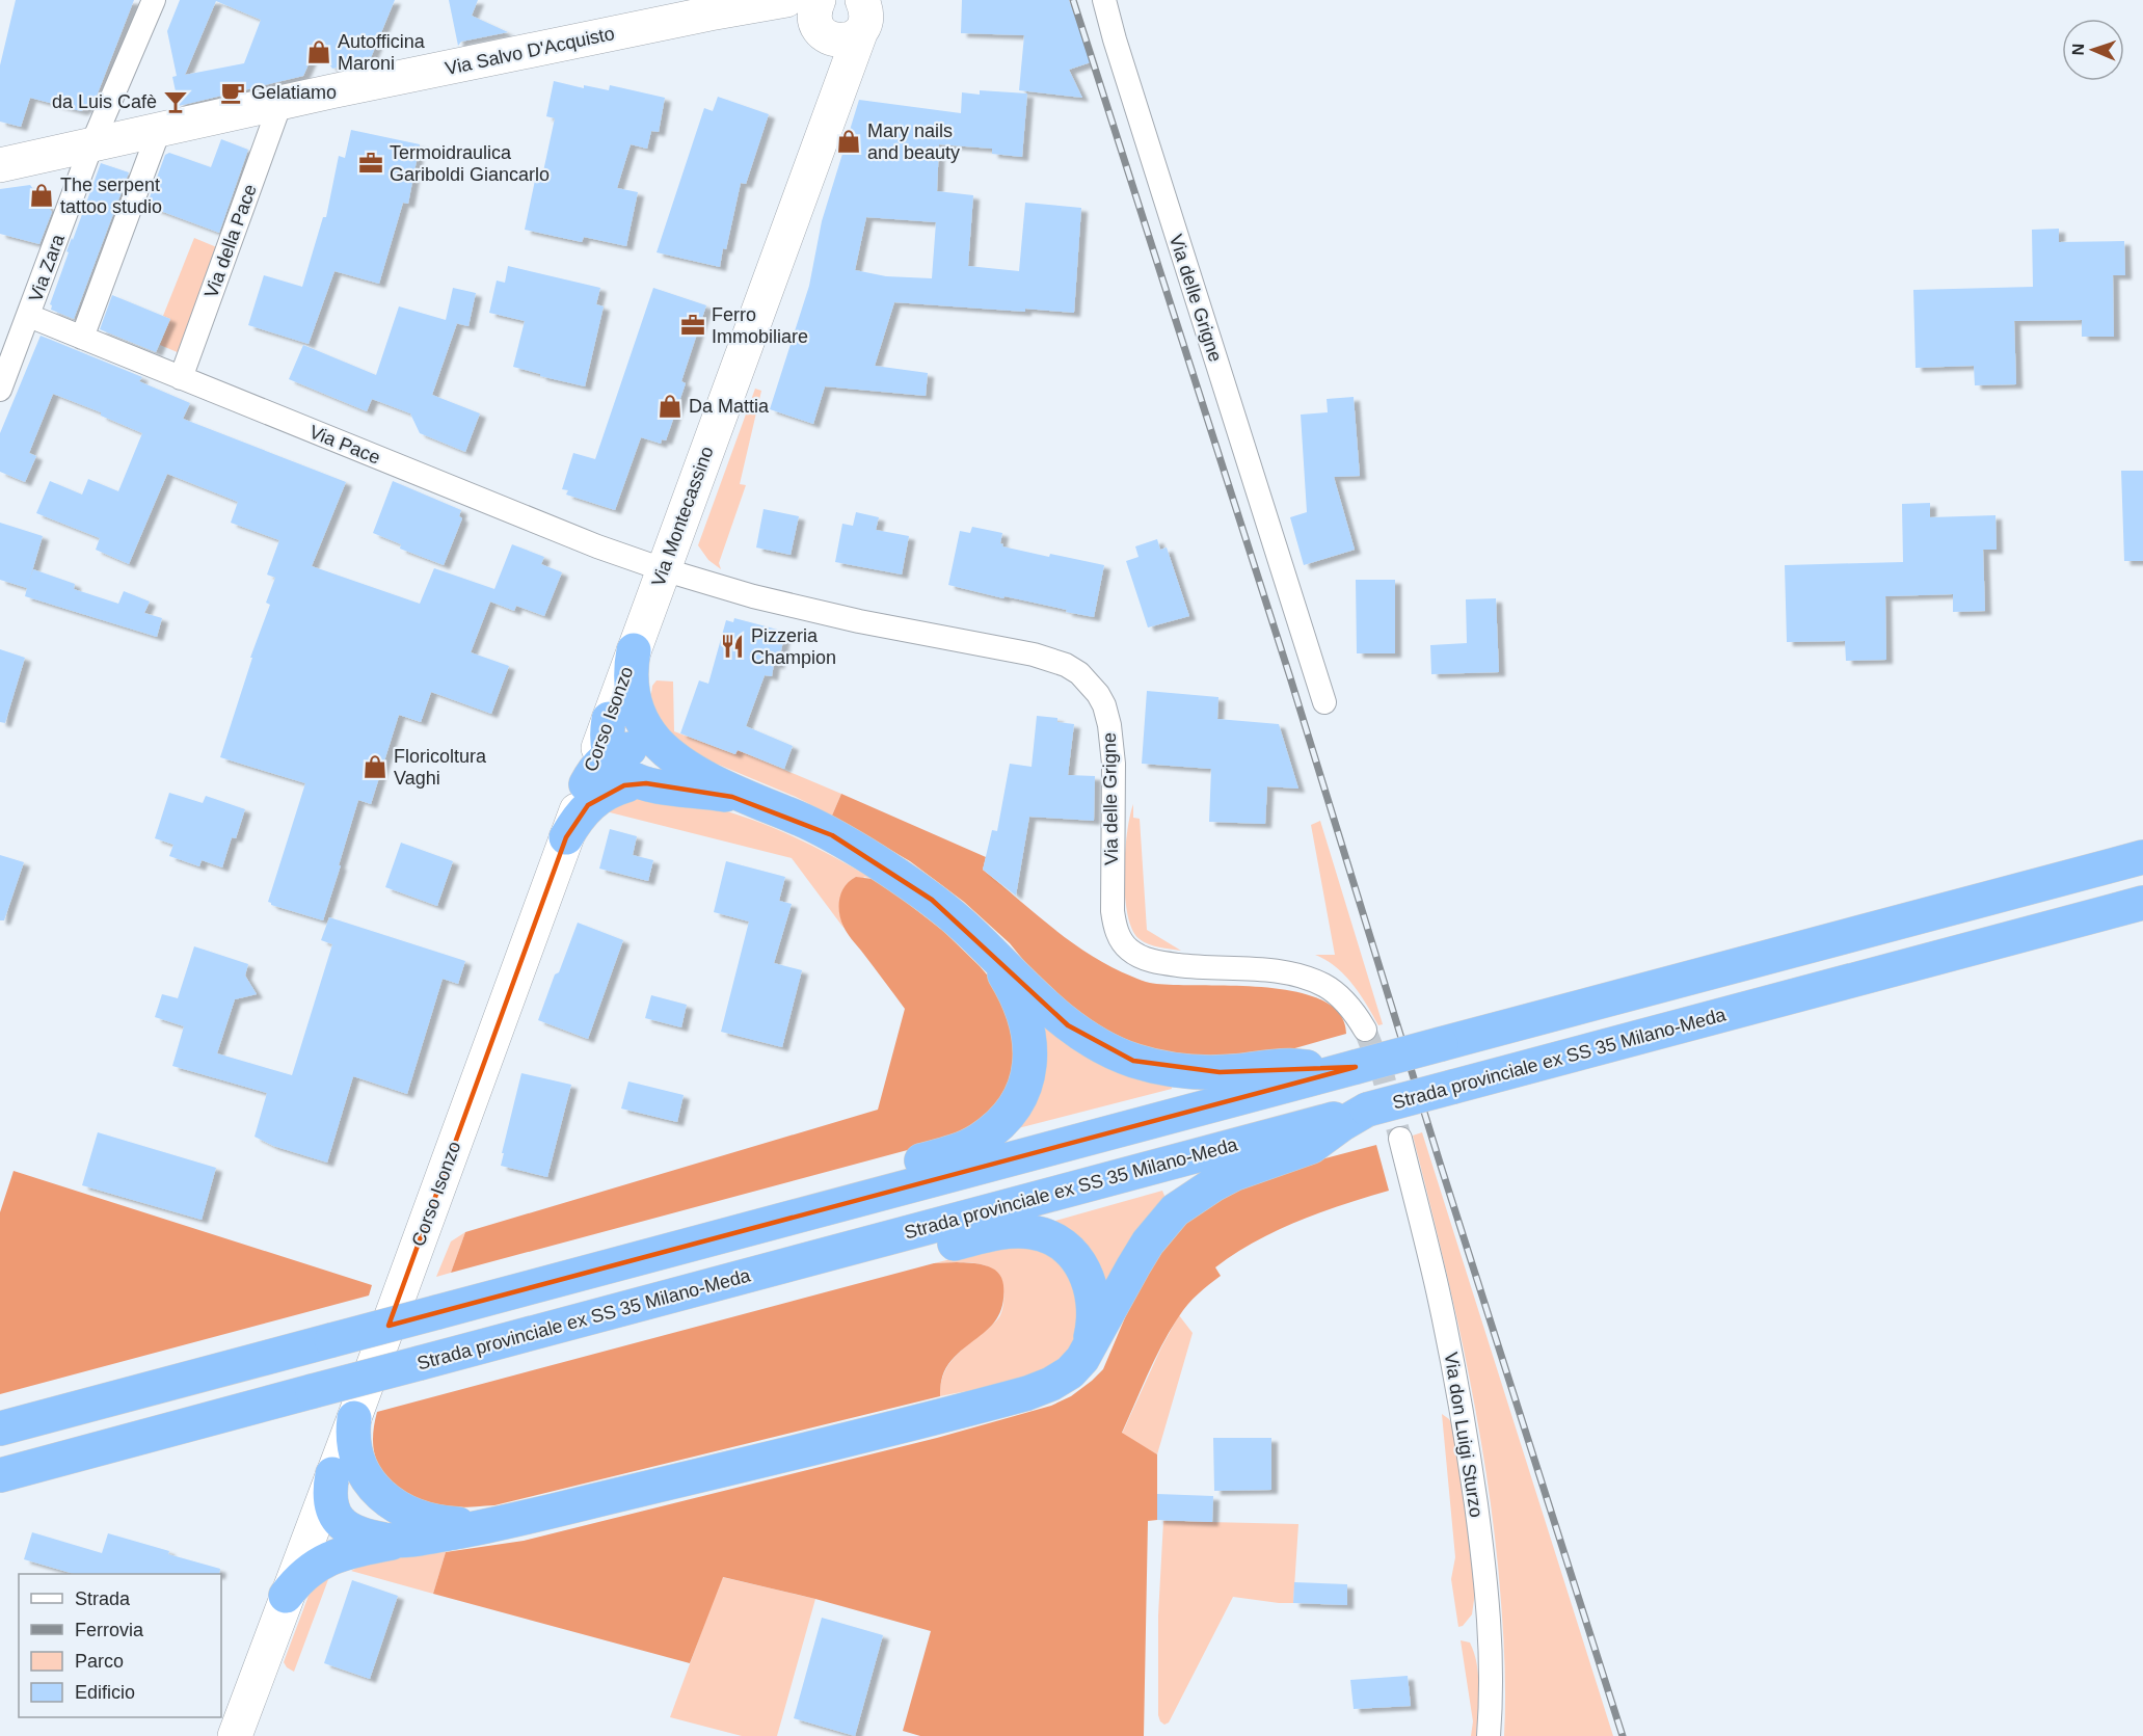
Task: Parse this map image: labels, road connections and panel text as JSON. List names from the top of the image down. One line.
{"streets":{"highway":["Strada provinciale ex SS 35 Milano-Meda"],"street":["Via Salvo D'Acquisto","Via della Pace","Via Zara","Via delle Grigne","Via Pace","Via Montecassino","Corso Isonzo","Via don Luigi Sturzo"]},"crossings":[["Via Salvo D'Acquisto","Via della Pace"],["Via Salvo D'Acquisto","Via Zara"],["Via Salvo D'Acquisto","Via Montecassino"],["Via della Pace","Via Pace"],["Via Zara","Via Pace"],["Via delle Grigne","Via Pace"],["Via delle Grigne","Via Montecassino"],["Via Pace","Via Montecassino"],["Via Montecassino","Corso Isonzo"]],"places":{"shop":["Autofficina Maroni","Mary nails and beauty","The serpent tattoo studio","Da Mattia","Floricoltura Vaghi"],"cafe":["Gelatiamo"],"bar":["da Luis Cafè"],"office":["Termoidraulica Gariboldi Giancarlo","Ferro Immobiliare"],"restaurant":["Pizzeria Champion"]},"legend":["Strada","Ferrovia","Parco","Edificio"],"north":"left"}
